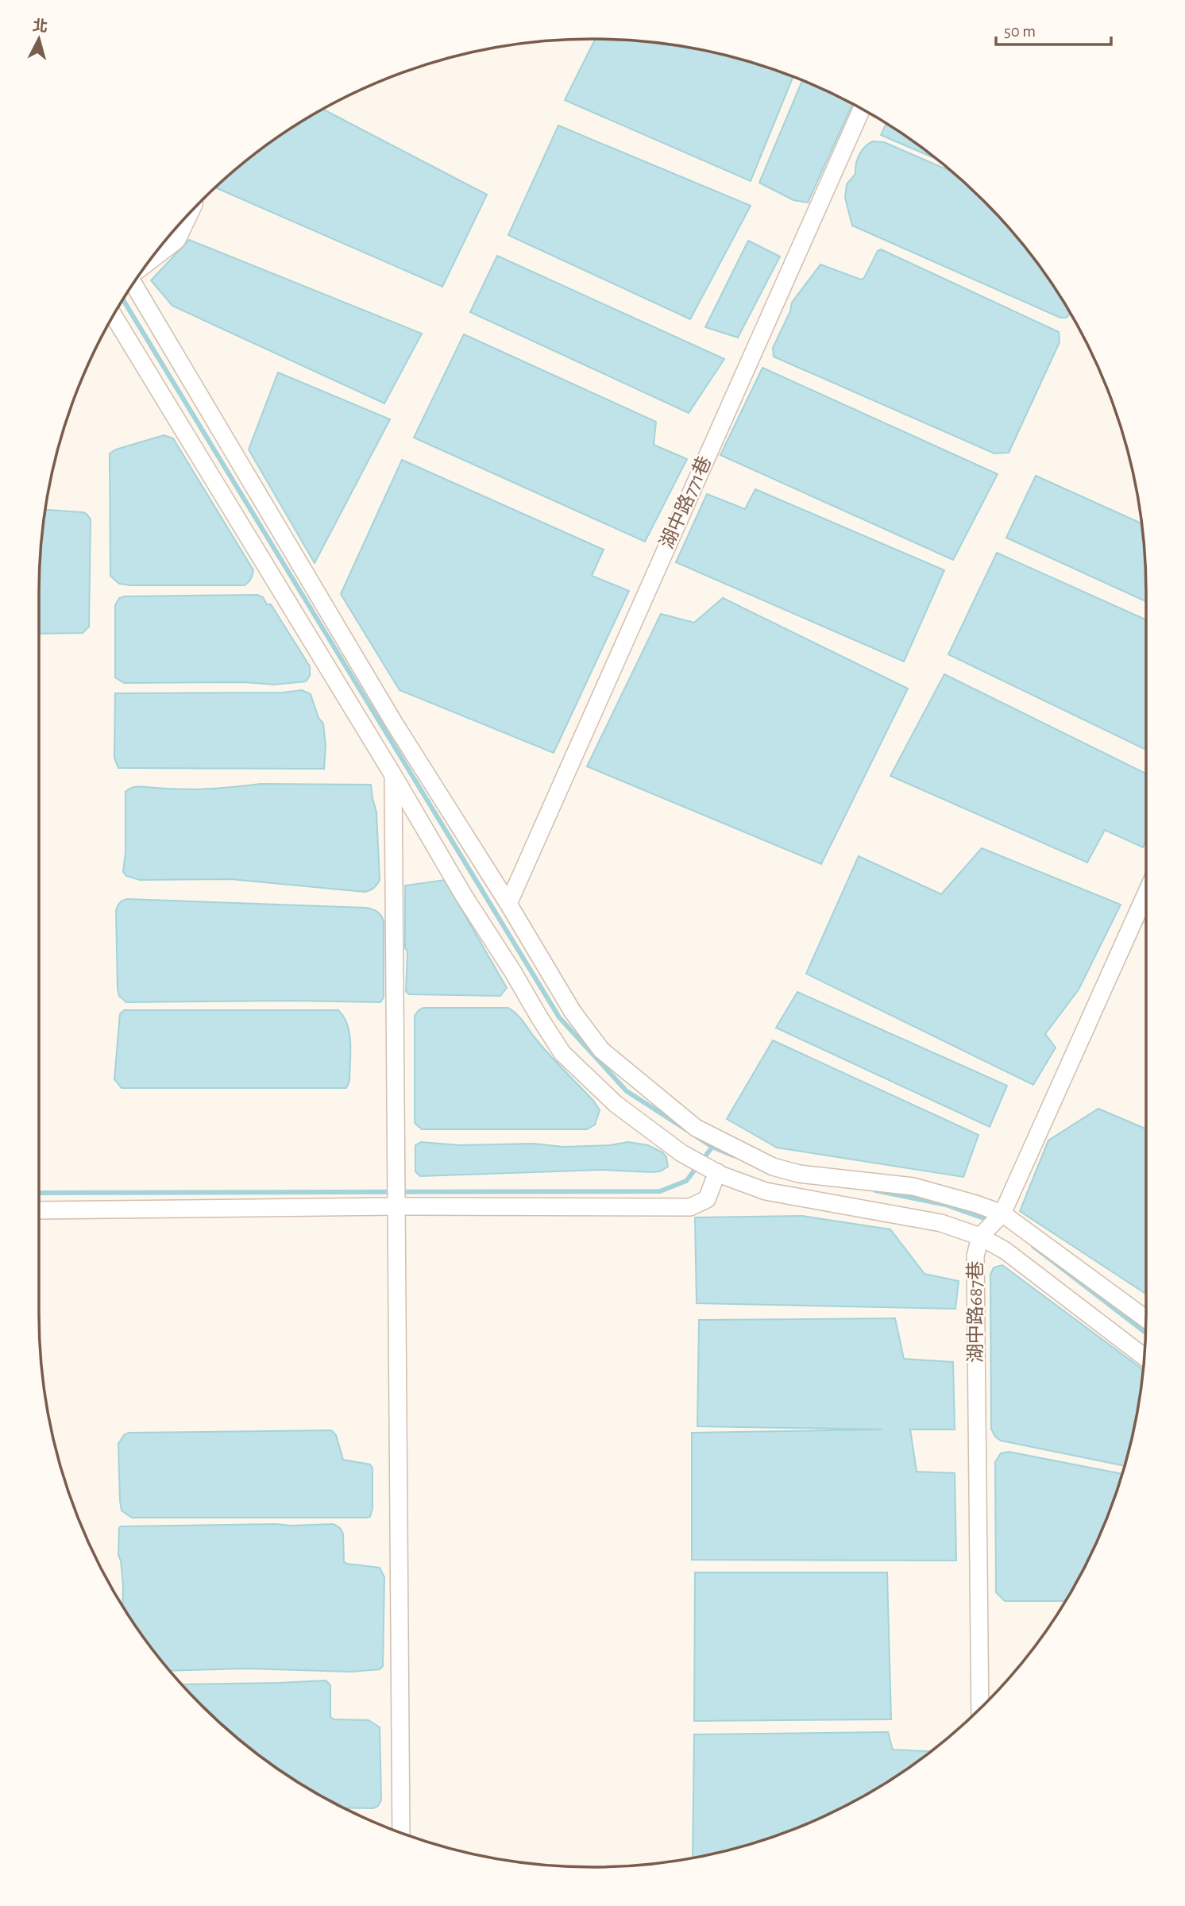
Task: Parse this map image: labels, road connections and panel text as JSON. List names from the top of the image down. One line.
{"streets":{"street":["湖中路771巷","湖中路687巷"]},"scale_bar":"50 m","north":"top"}
